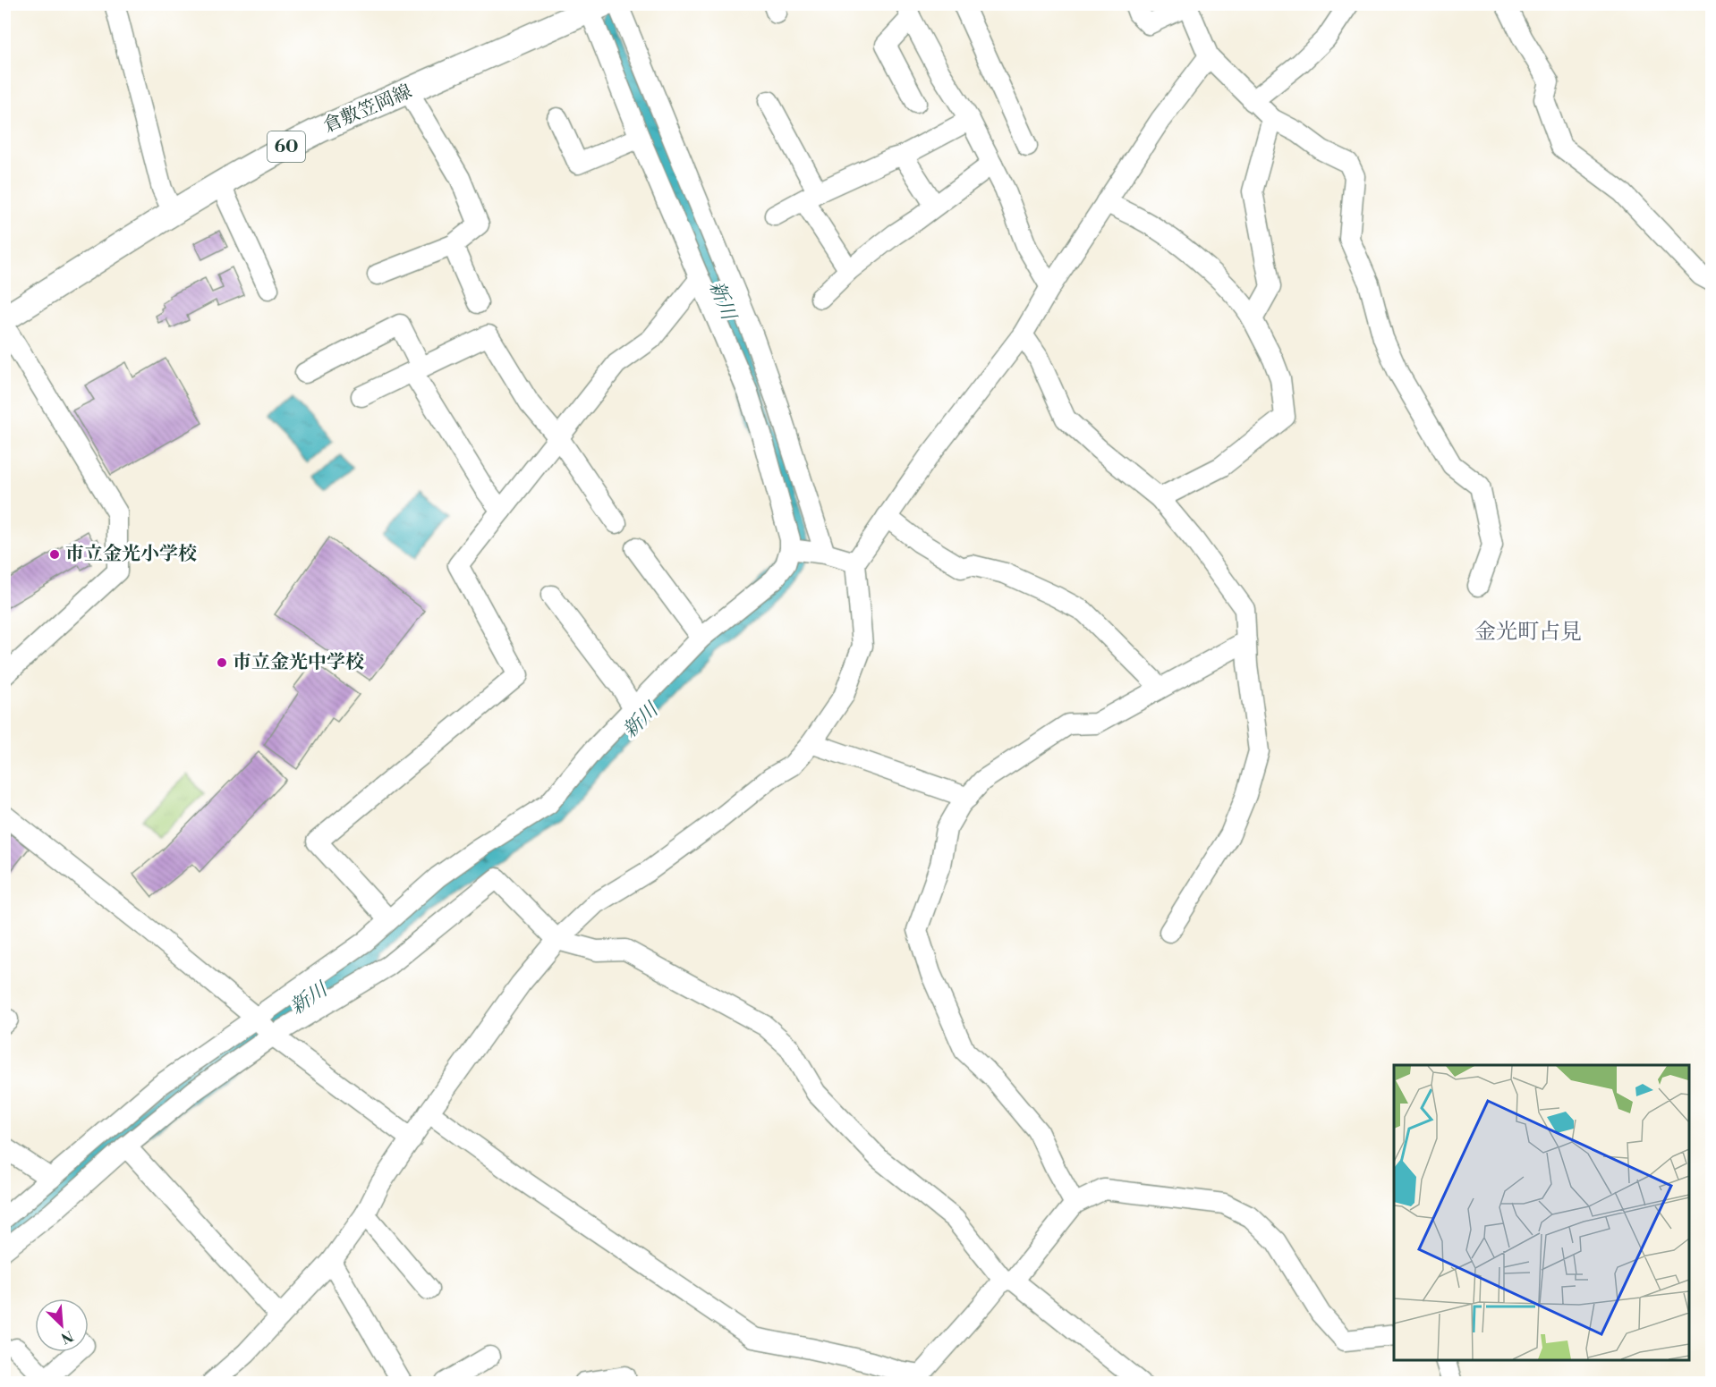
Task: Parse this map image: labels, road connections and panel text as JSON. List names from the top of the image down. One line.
{"streets":{"main road":["倉敷笠岡線","60"]},"districts":["金光町占見"],"water":["新川"],"places":["市立金光小学校","市立金光中学校"],"north":"bottom right"}
